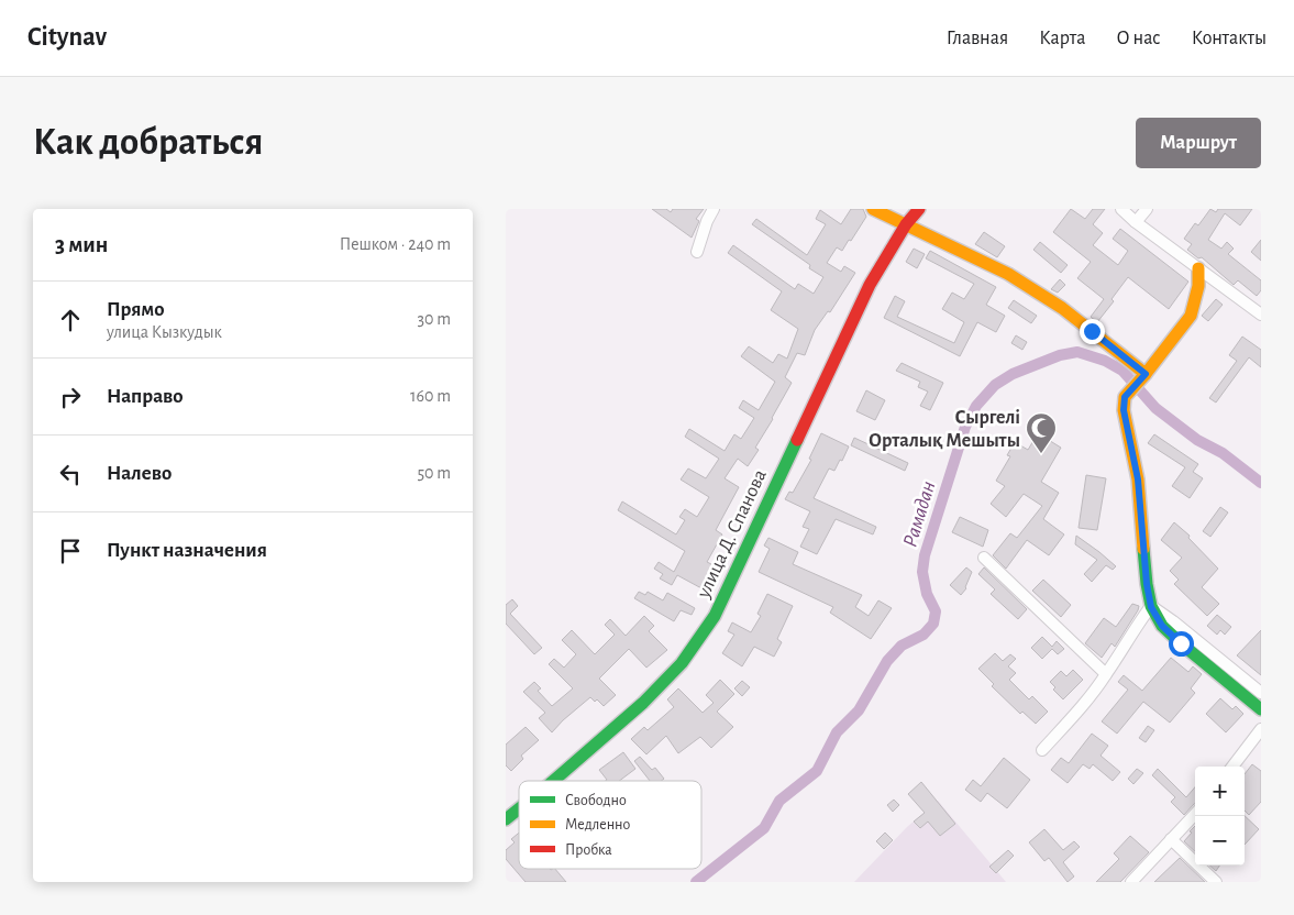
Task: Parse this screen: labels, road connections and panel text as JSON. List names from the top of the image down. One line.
{"streets":{"street":["улица Д. Спанова"]},"water":["Рамадан"],"places":{"mosque":["Сыргелі Орталық Мешыты"]},"legend":["Свободно","Медленно","Пробка"],"page":{"header":"Citynav","nav":["Главная","Карта","О нас","Контакты"],"buttons":"Маршрут","title":"Как добраться","heading":["3 мин","Пешком · 240 m"],"list":[["Прямо","улица Кызкудык","30 m"],["Направо","160 m"],["Налево","50 m"],"Пункт назначения"],"map_buttons":["+","−"]}}
